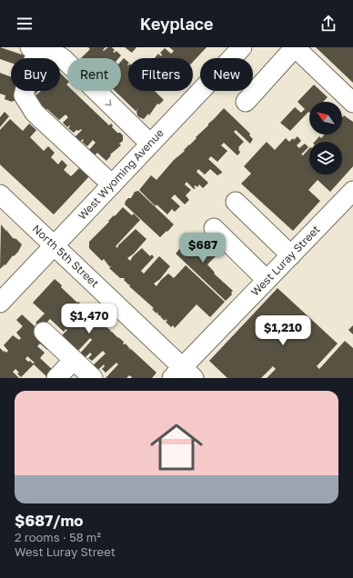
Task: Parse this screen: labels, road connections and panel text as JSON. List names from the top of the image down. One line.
{"streets":{"street":["West Wyoming Avenue","North 5th Street","West Luray Street"]},"crossings":[["West Wyoming Avenue","North 5th Street"],["North 5th Street","West Luray Street"]],"north":"top left","page":{"header":"Keyplace","chip":["Buy","Rent","Filters","New"],"price":["$687","$1,470","$1,210"],"list":[{"name":"$687/mo","note":"2 rooms · 58 m² · West Luray Street"}]}}
